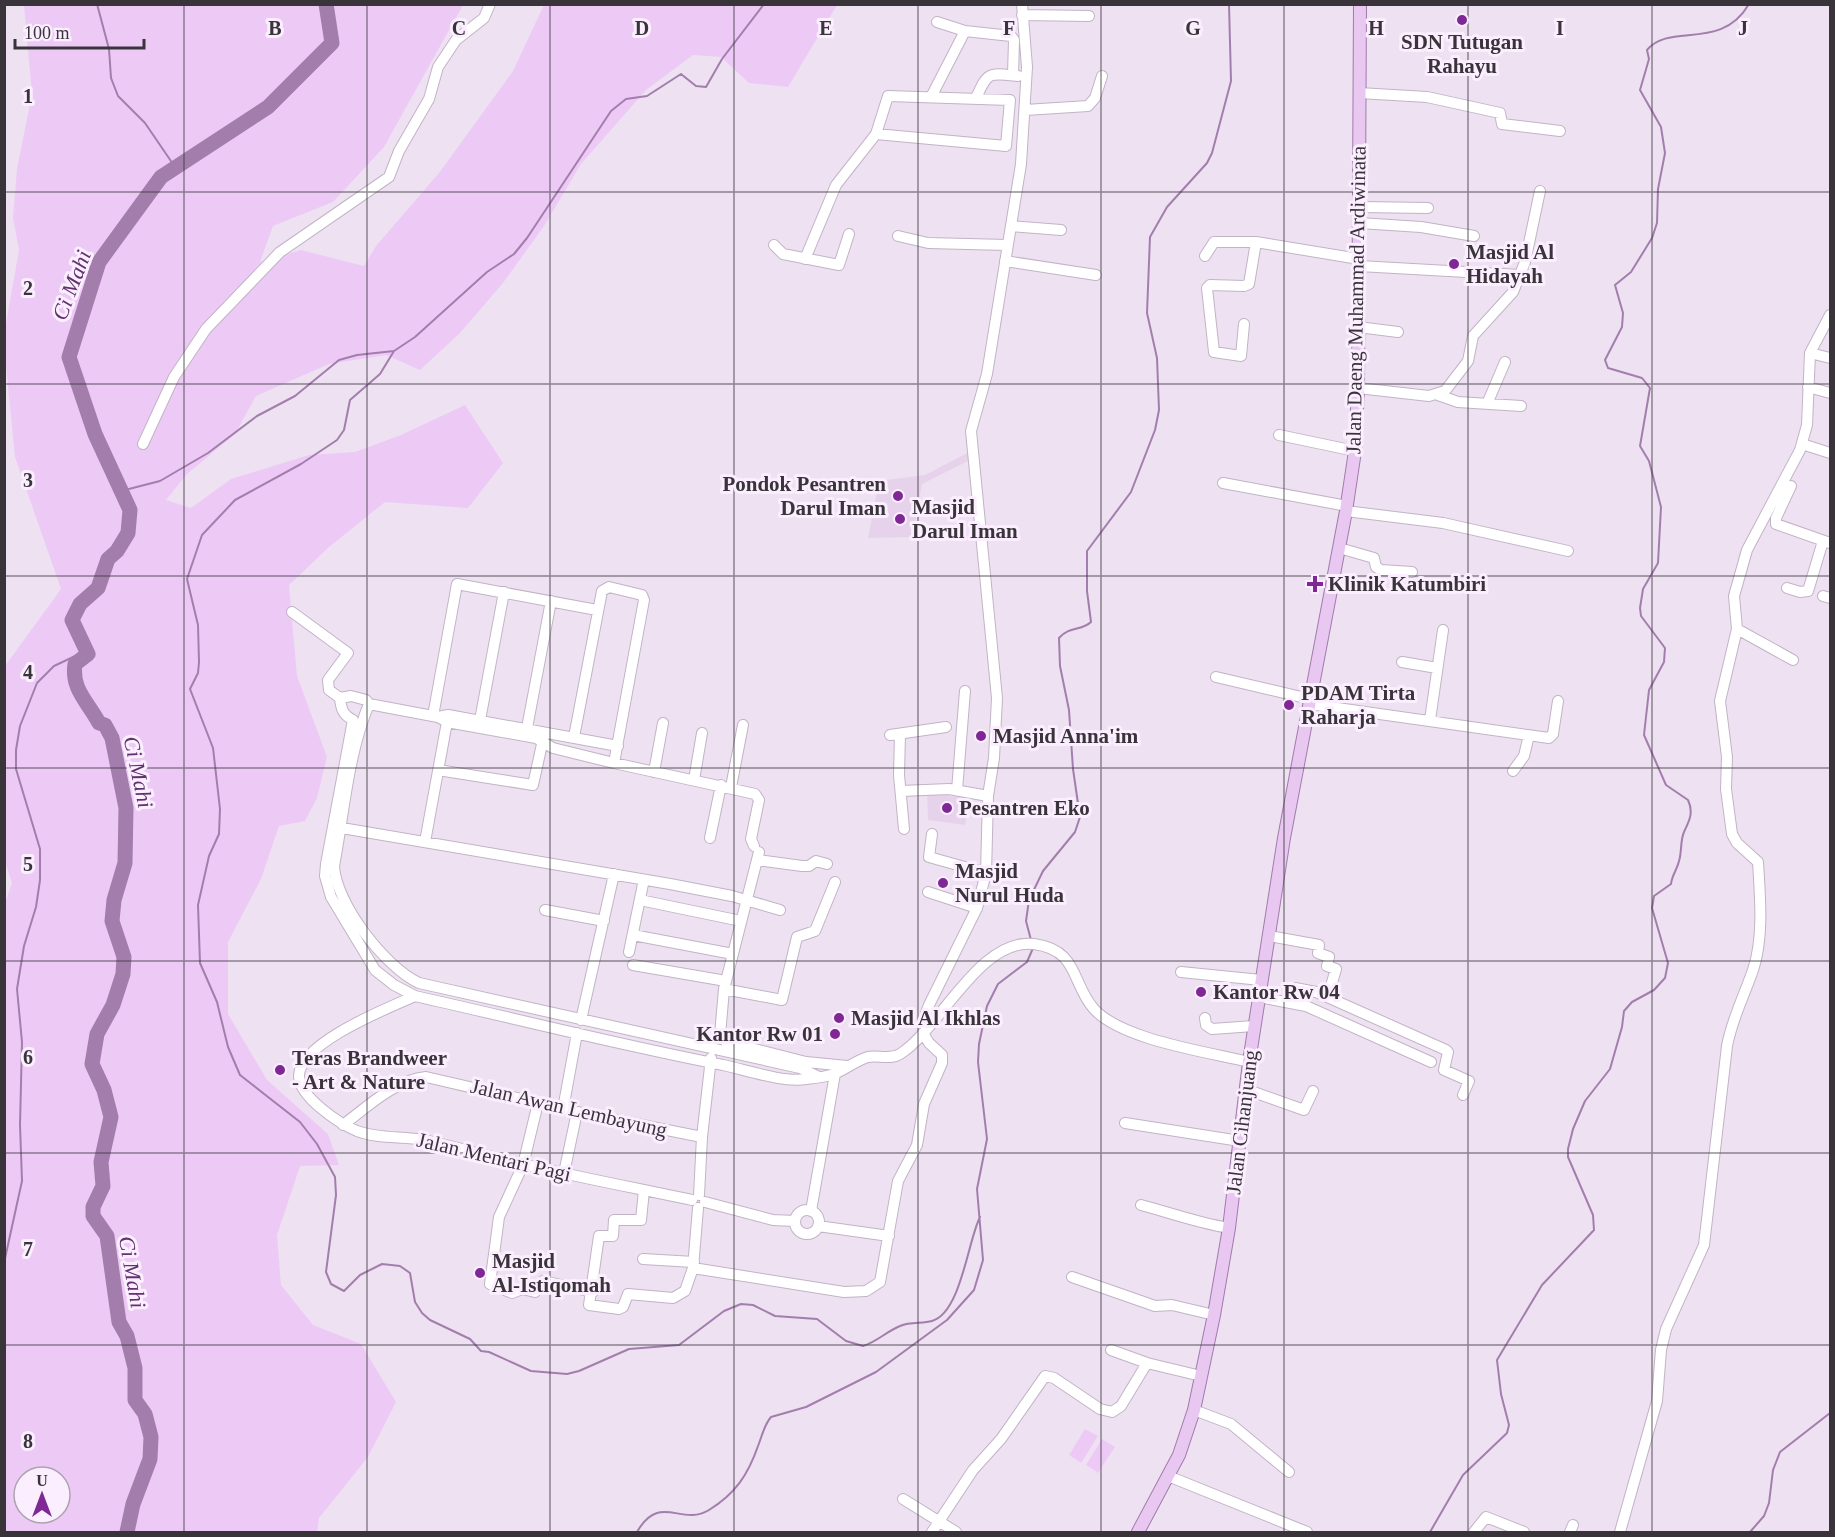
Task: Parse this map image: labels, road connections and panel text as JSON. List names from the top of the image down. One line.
{"streets":{"main road":["Jalan Daeng Muhammad Ardiwinata","Jalan Cihanjuang"],"street":["Jalan Awan Lembayung","Jalan Mentari Pagi"]},"crossings":[["Jalan Daeng Muhammad Ardiwinata","Jalan Cihanjuang"],["Jalan Awan Lembayung","Jalan Mentari Pagi"]],"water":["Ci Mahi"],"places":{"other":["SDN Tutugan Rahayu","Masjid Al Hidayah","Pondok Pesantren Darul Iman","Masjid Darul Iman","PDAM Tirta Raharja","Masjid Anna'im","Pesantren Eko","Masjid Nurul Huda","Kantor Rw 04","Masjid Al Ikhlas","Kantor Rw 01","Teras Brandweer - Art & Nature","Masjid Al-Istiqomah"],"health":["Klinik Katumbiri"]},"scale_bar":"100 m","north":"top","grid":{"columns":["B","C","D","E","F","G","H","I","J"],"rows":["1","2","3","4","5","6","7","8"]}}
